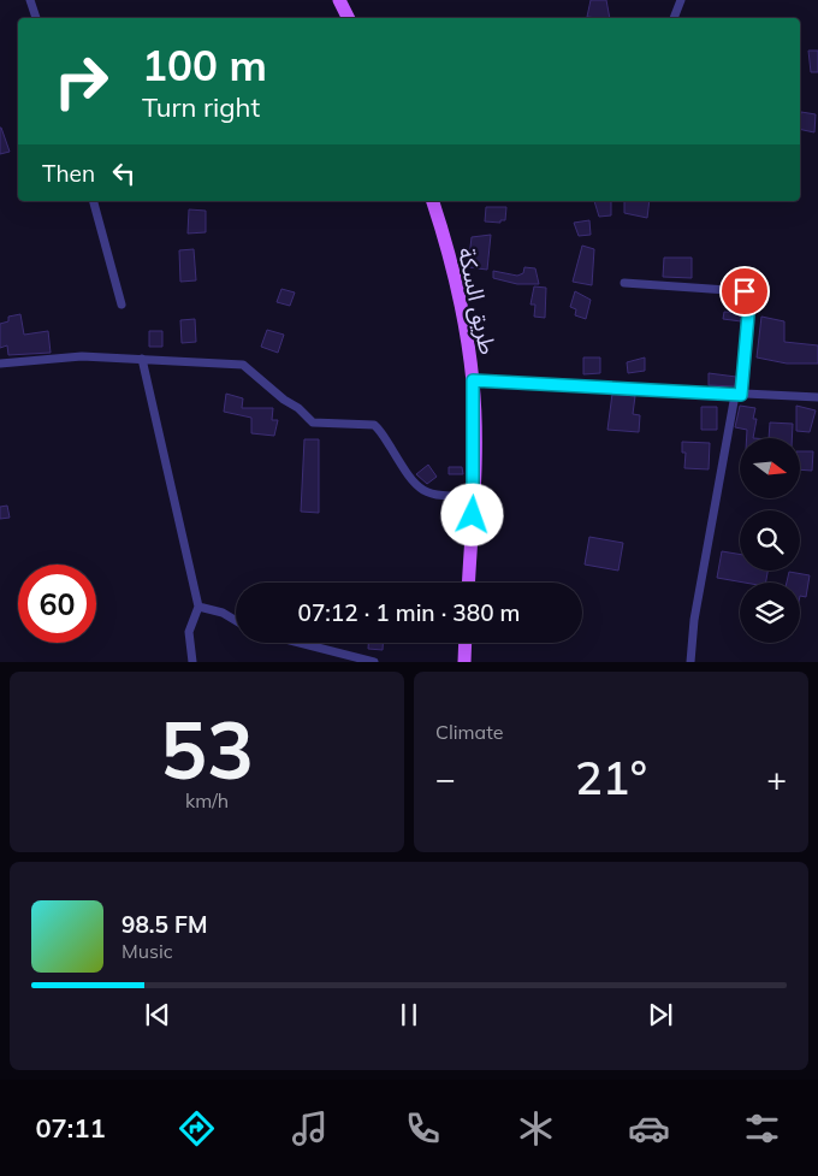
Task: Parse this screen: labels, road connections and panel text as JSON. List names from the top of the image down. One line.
{"streets":{"main road":["طريق السكة"]},"north":"right","page":{"turn":["100 m","Turn right"],"then":"Then","limit":"60","trip":"07:12 · 1 min · 380 m","tile":[["53","km/h"],"Climate"],"heat":["−","21°","+"],"song":["98.5 FM","Music"],"tabs":"07:11"}}
